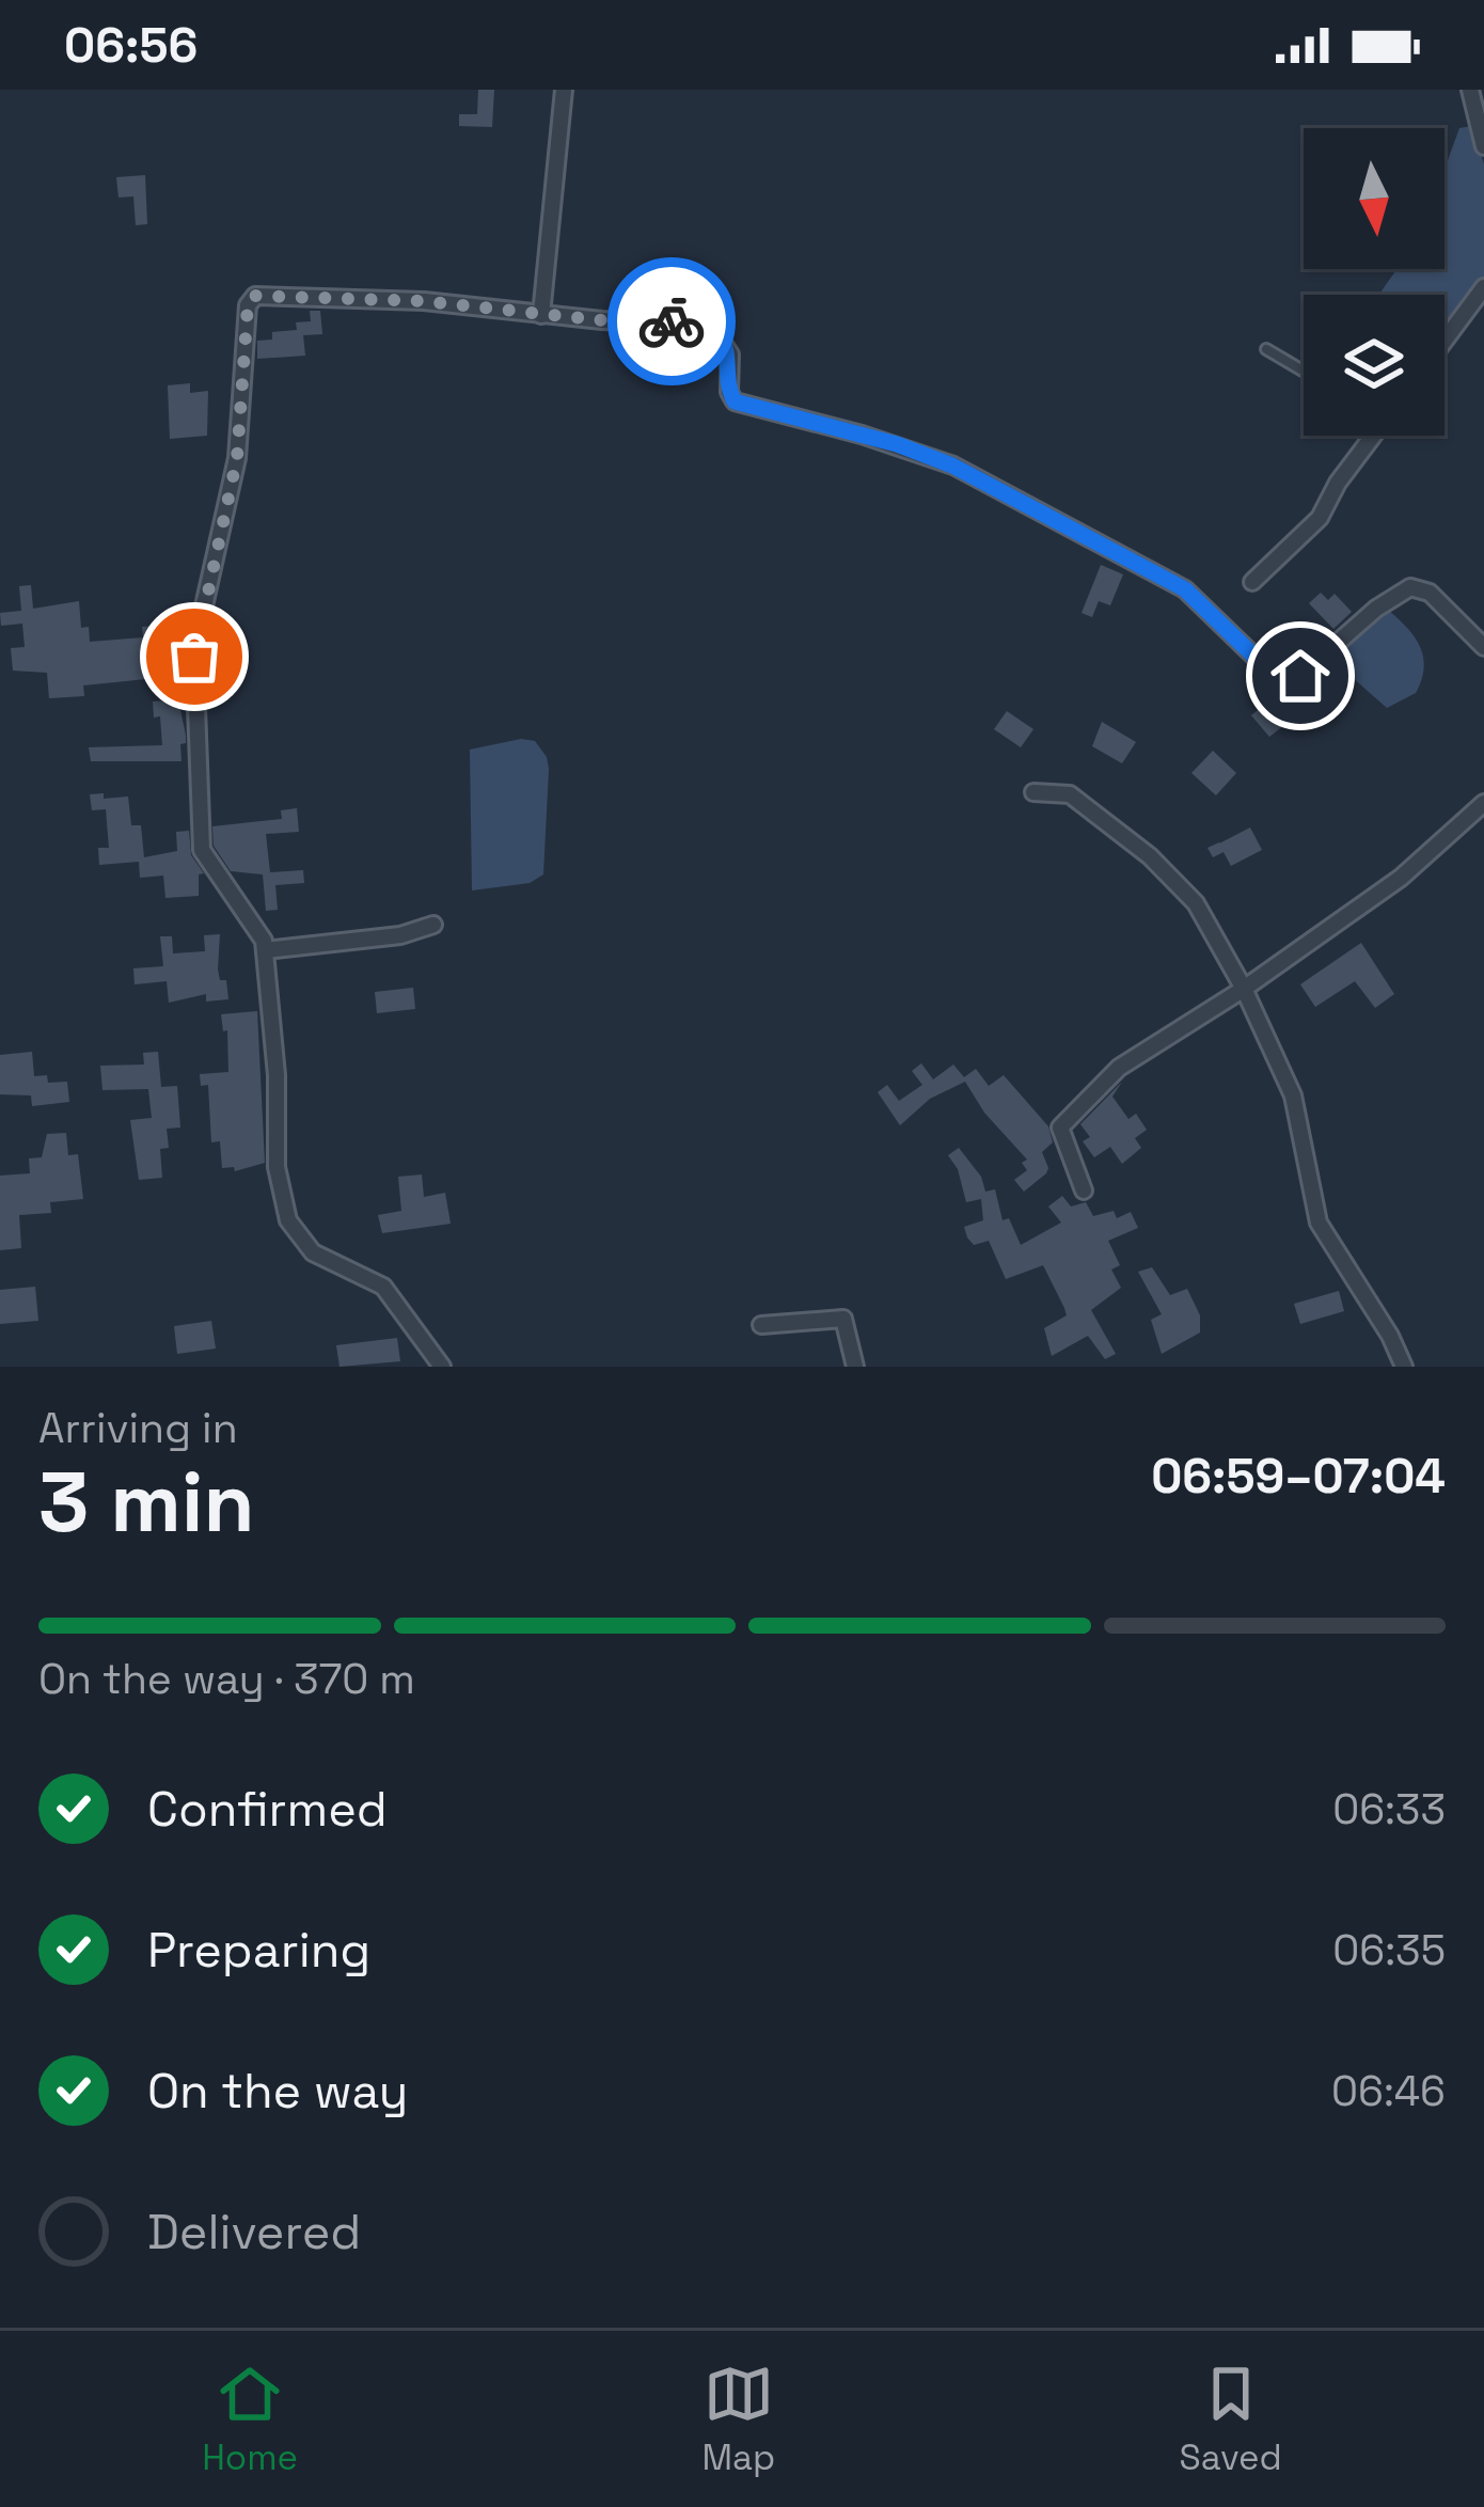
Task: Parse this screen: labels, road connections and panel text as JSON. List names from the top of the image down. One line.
{"north":"bottom","page":{"status":"06:56","heading":["3 min","Arriving in","06:59–07:04"],"bar":"On the way · 370 m","list":[["Confirmed","06:33"],["Preparing","06:35"],["On the way","06:46"],"Delivered"],"tabs":["Home","Map","Saved"]}}
